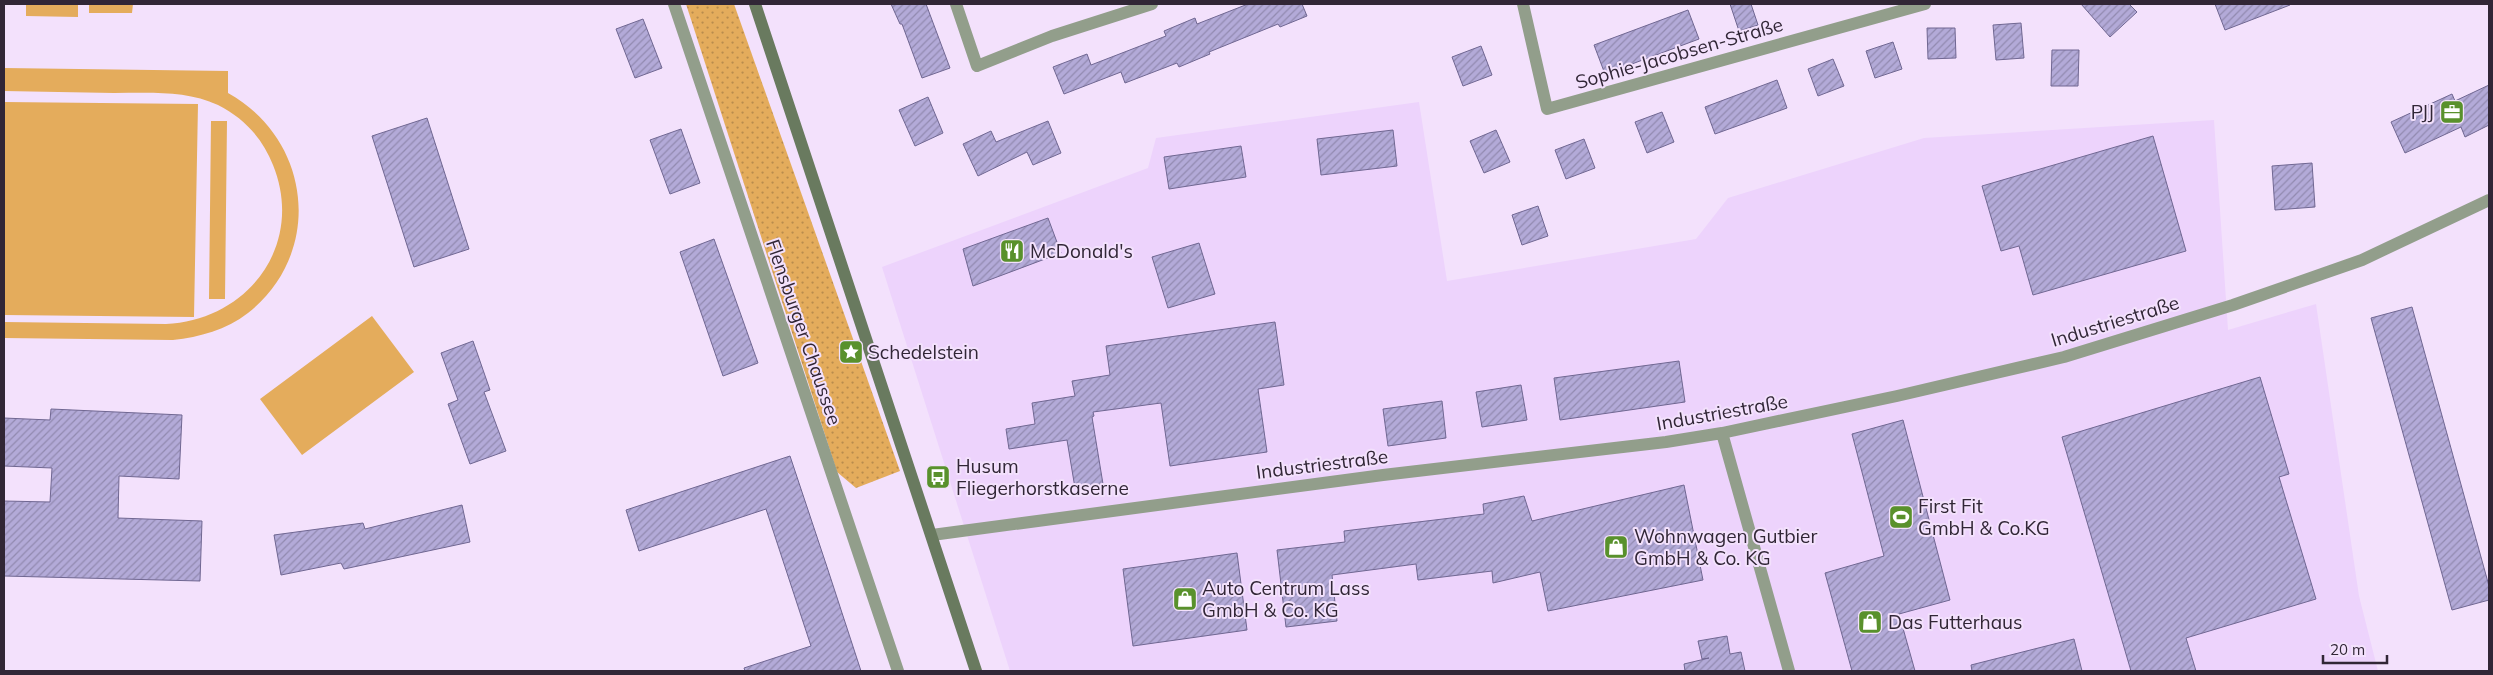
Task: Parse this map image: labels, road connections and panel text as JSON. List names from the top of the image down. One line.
{"streets":{"street":["Sophie-Jacobsen-Straße","Industriestraße","Flensburger Chaussee"]},"places":{"office":["PJJ"],"restaurant":["McDonald's"],"place":["Schedelstein"],"bus stop":["Husum Fliegerhorstkaserne"],"sports":["First Fit GmbH & Co.KG"],"shop":["Wohnwagen Gutbier GmbH & Co. KG","Auto Centrum Lass GmbH & Co. KG","Das Futterhaus"]},"scale_bar":"20 m"}
